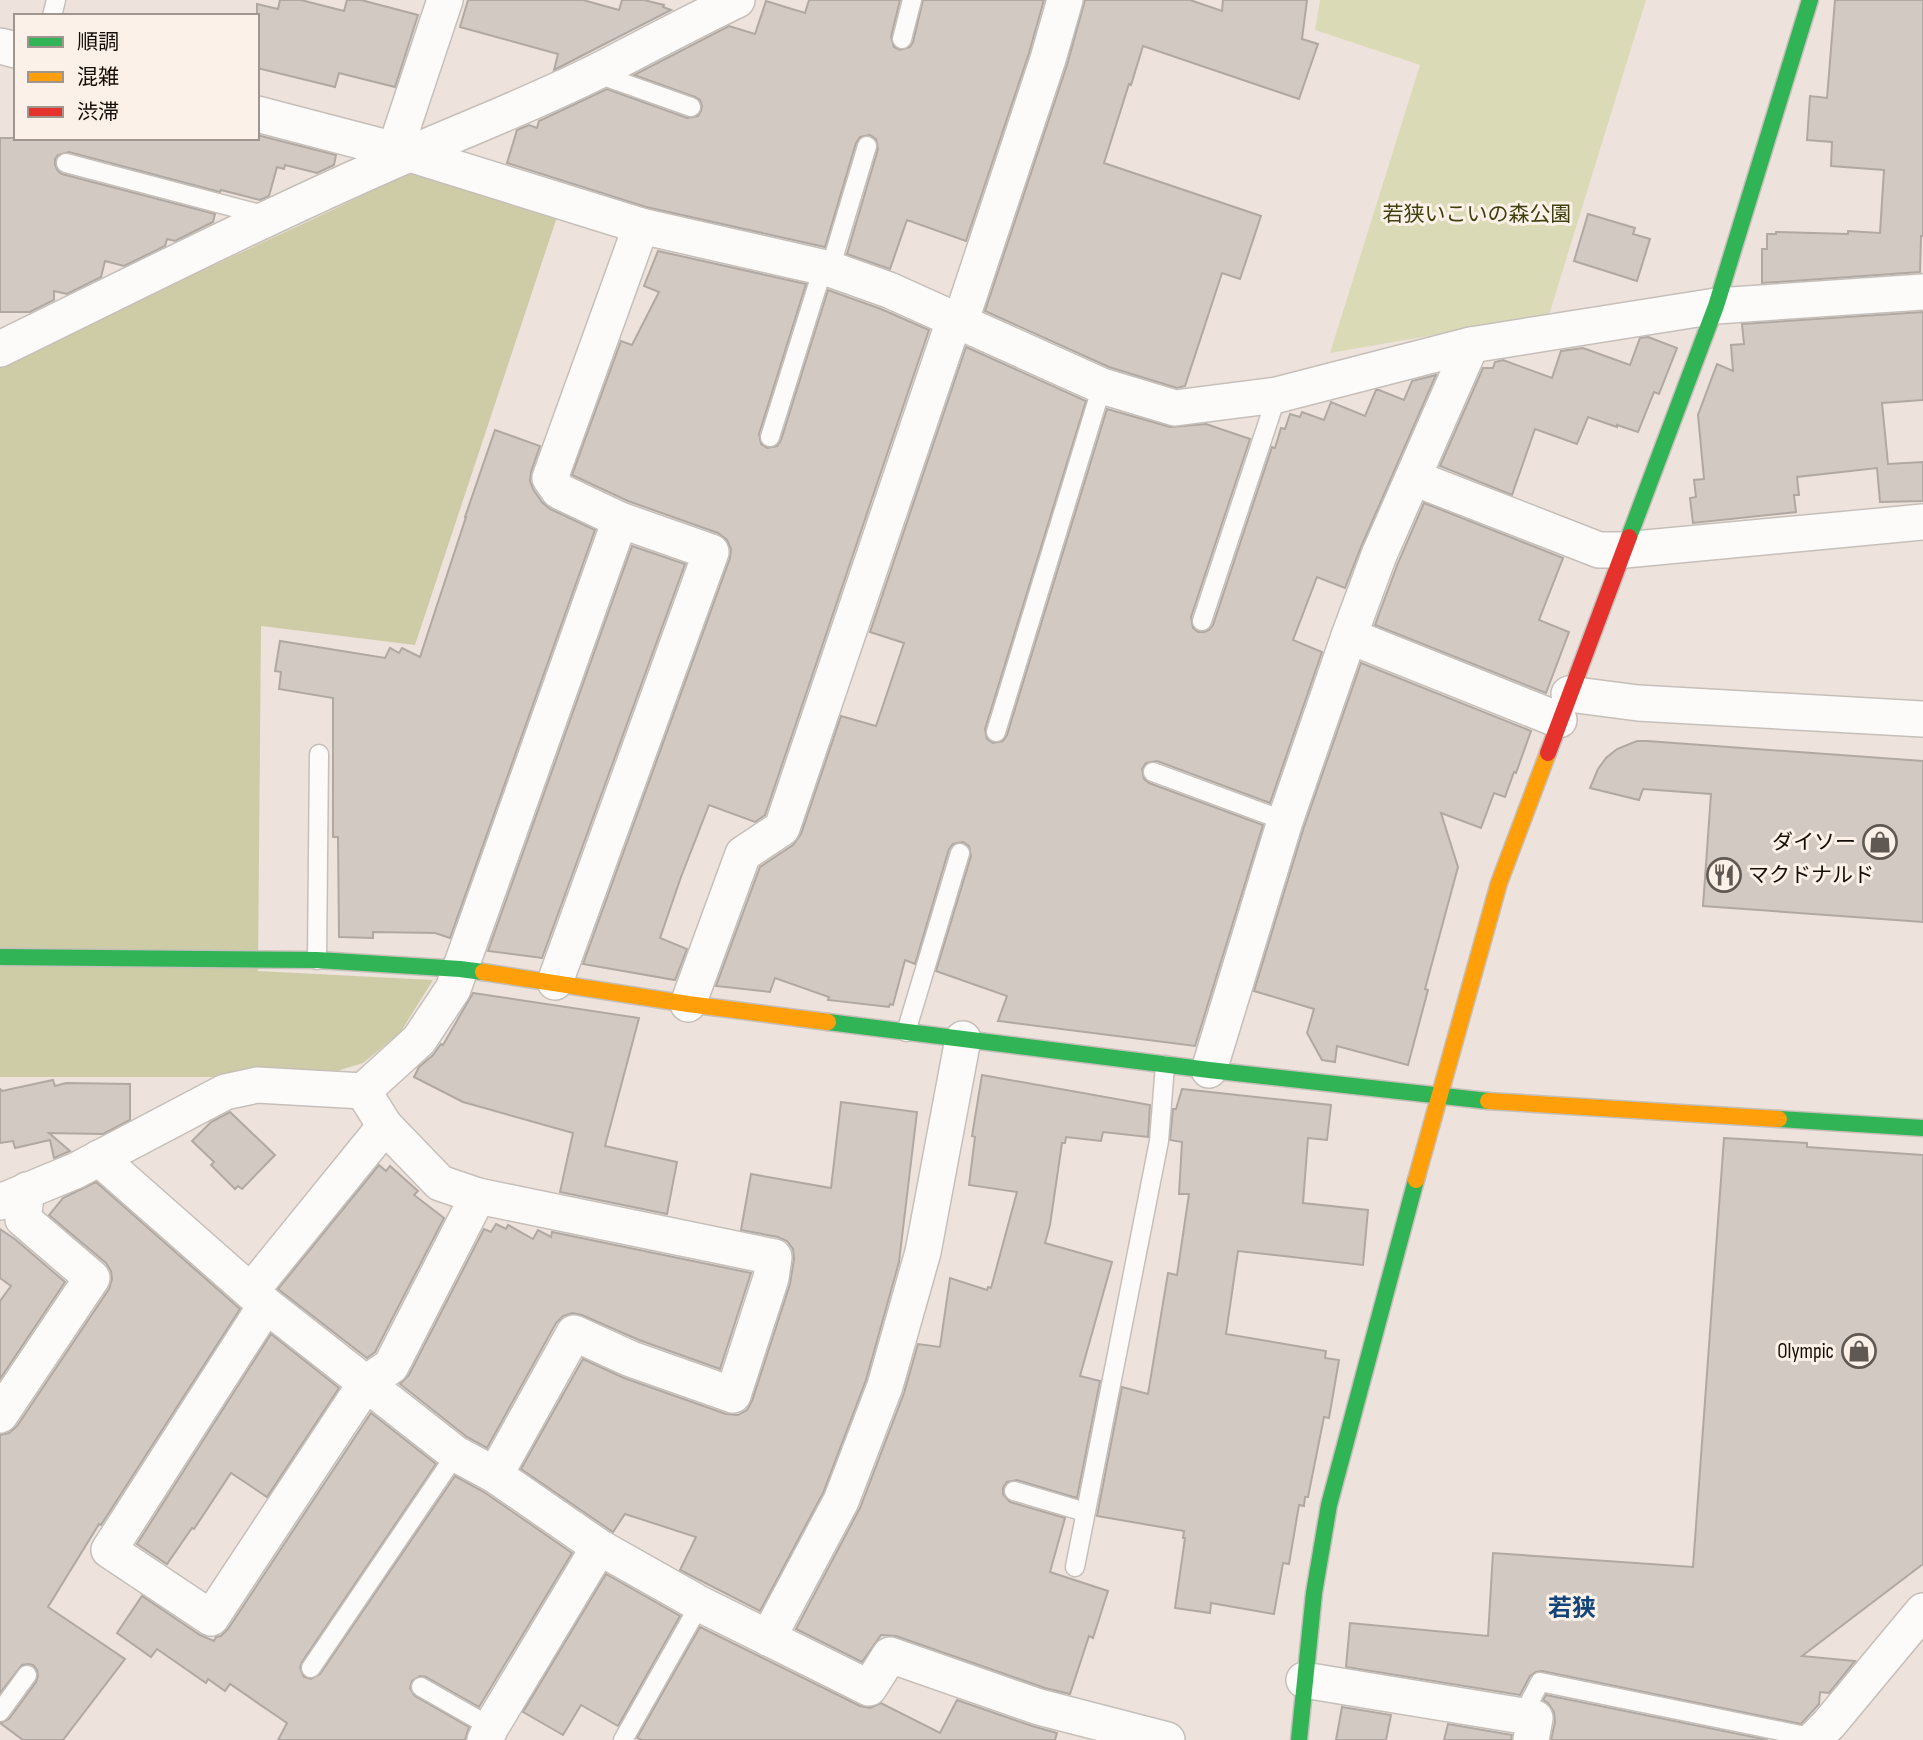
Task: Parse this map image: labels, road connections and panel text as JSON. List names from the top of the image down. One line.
{"districts":["若狭"],"parks":["若狭いこいの森公園"],"places":{"shop":["ダイソー","Olympic"],"restaurant":["マクドナルド"]},"legend":["順調","混雑","渋滞"]}
